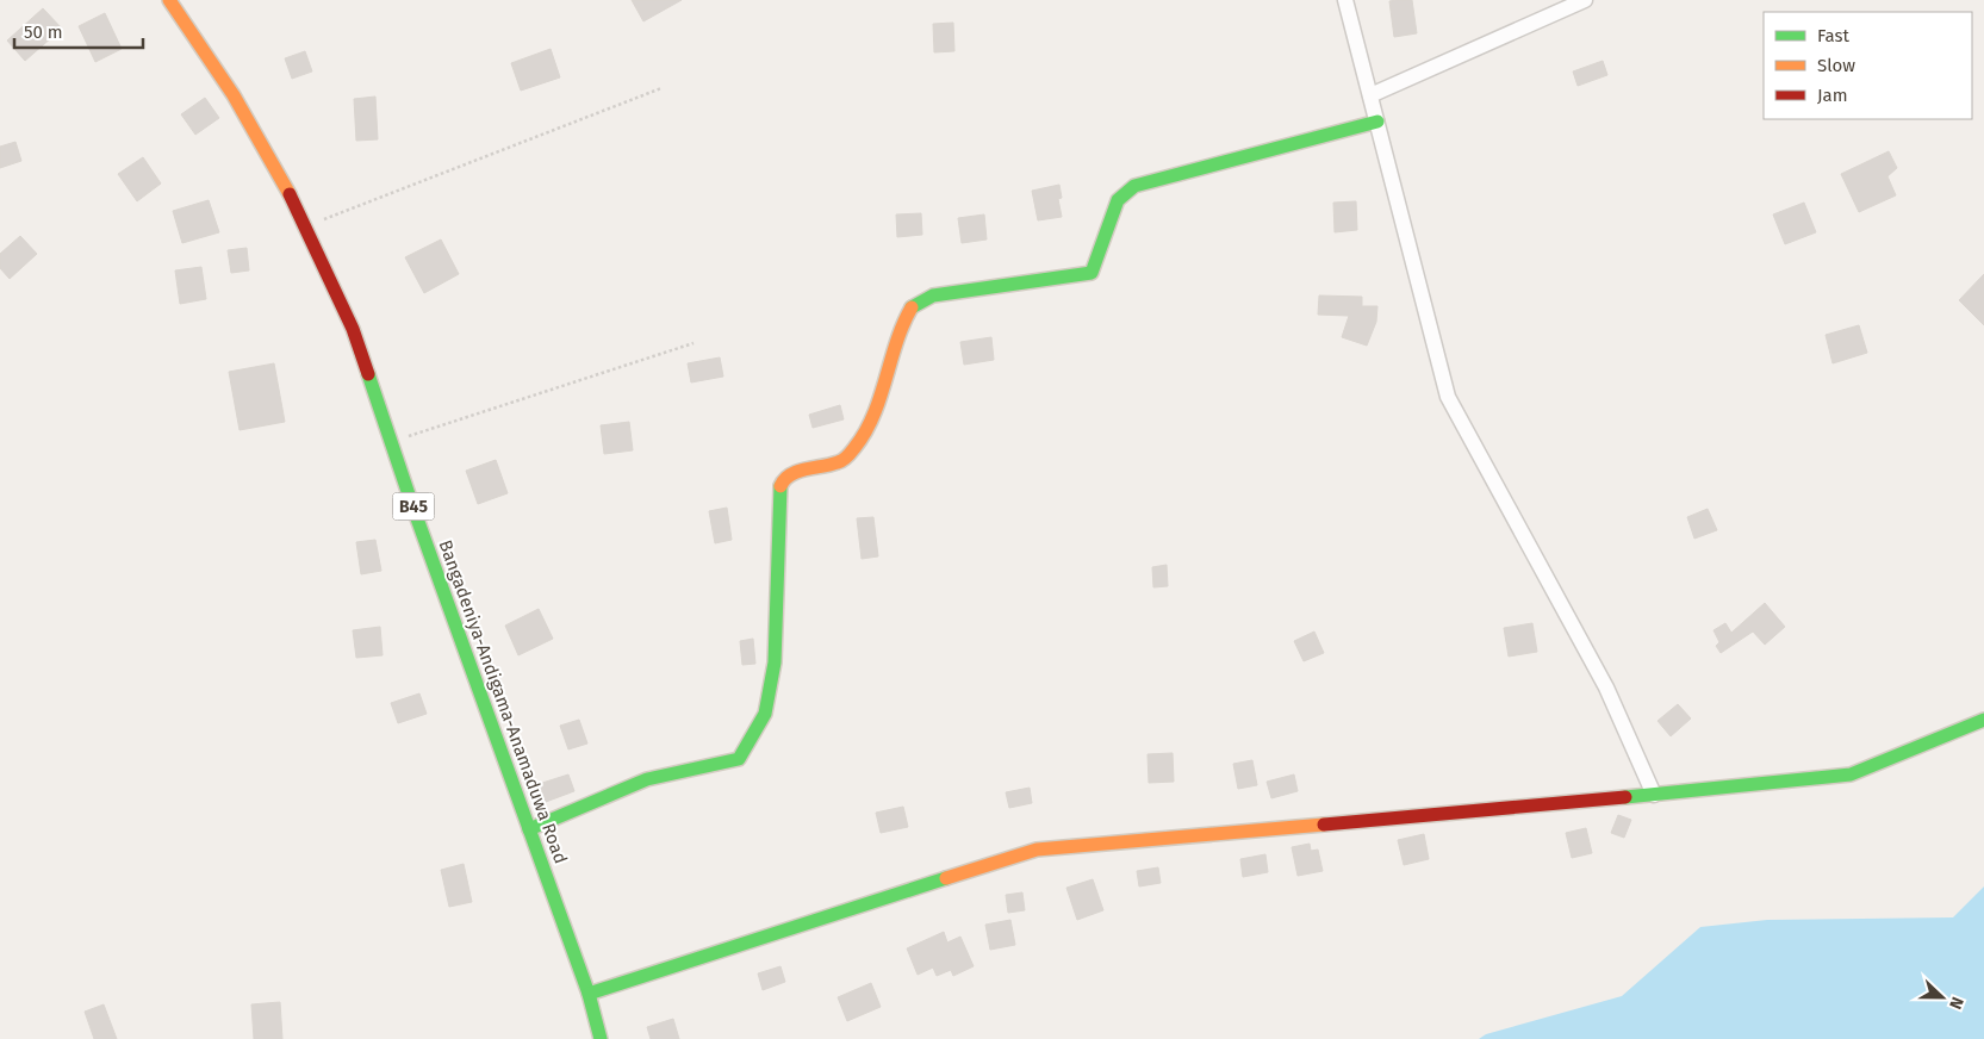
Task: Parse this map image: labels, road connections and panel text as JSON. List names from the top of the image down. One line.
{"streets":{"street":["B45","Bangadeniya-Andigama-Anamaduwa Road"]},"legend":["Fast","Slow","Jam"],"scale_bar":"50 m","north":"right"}
